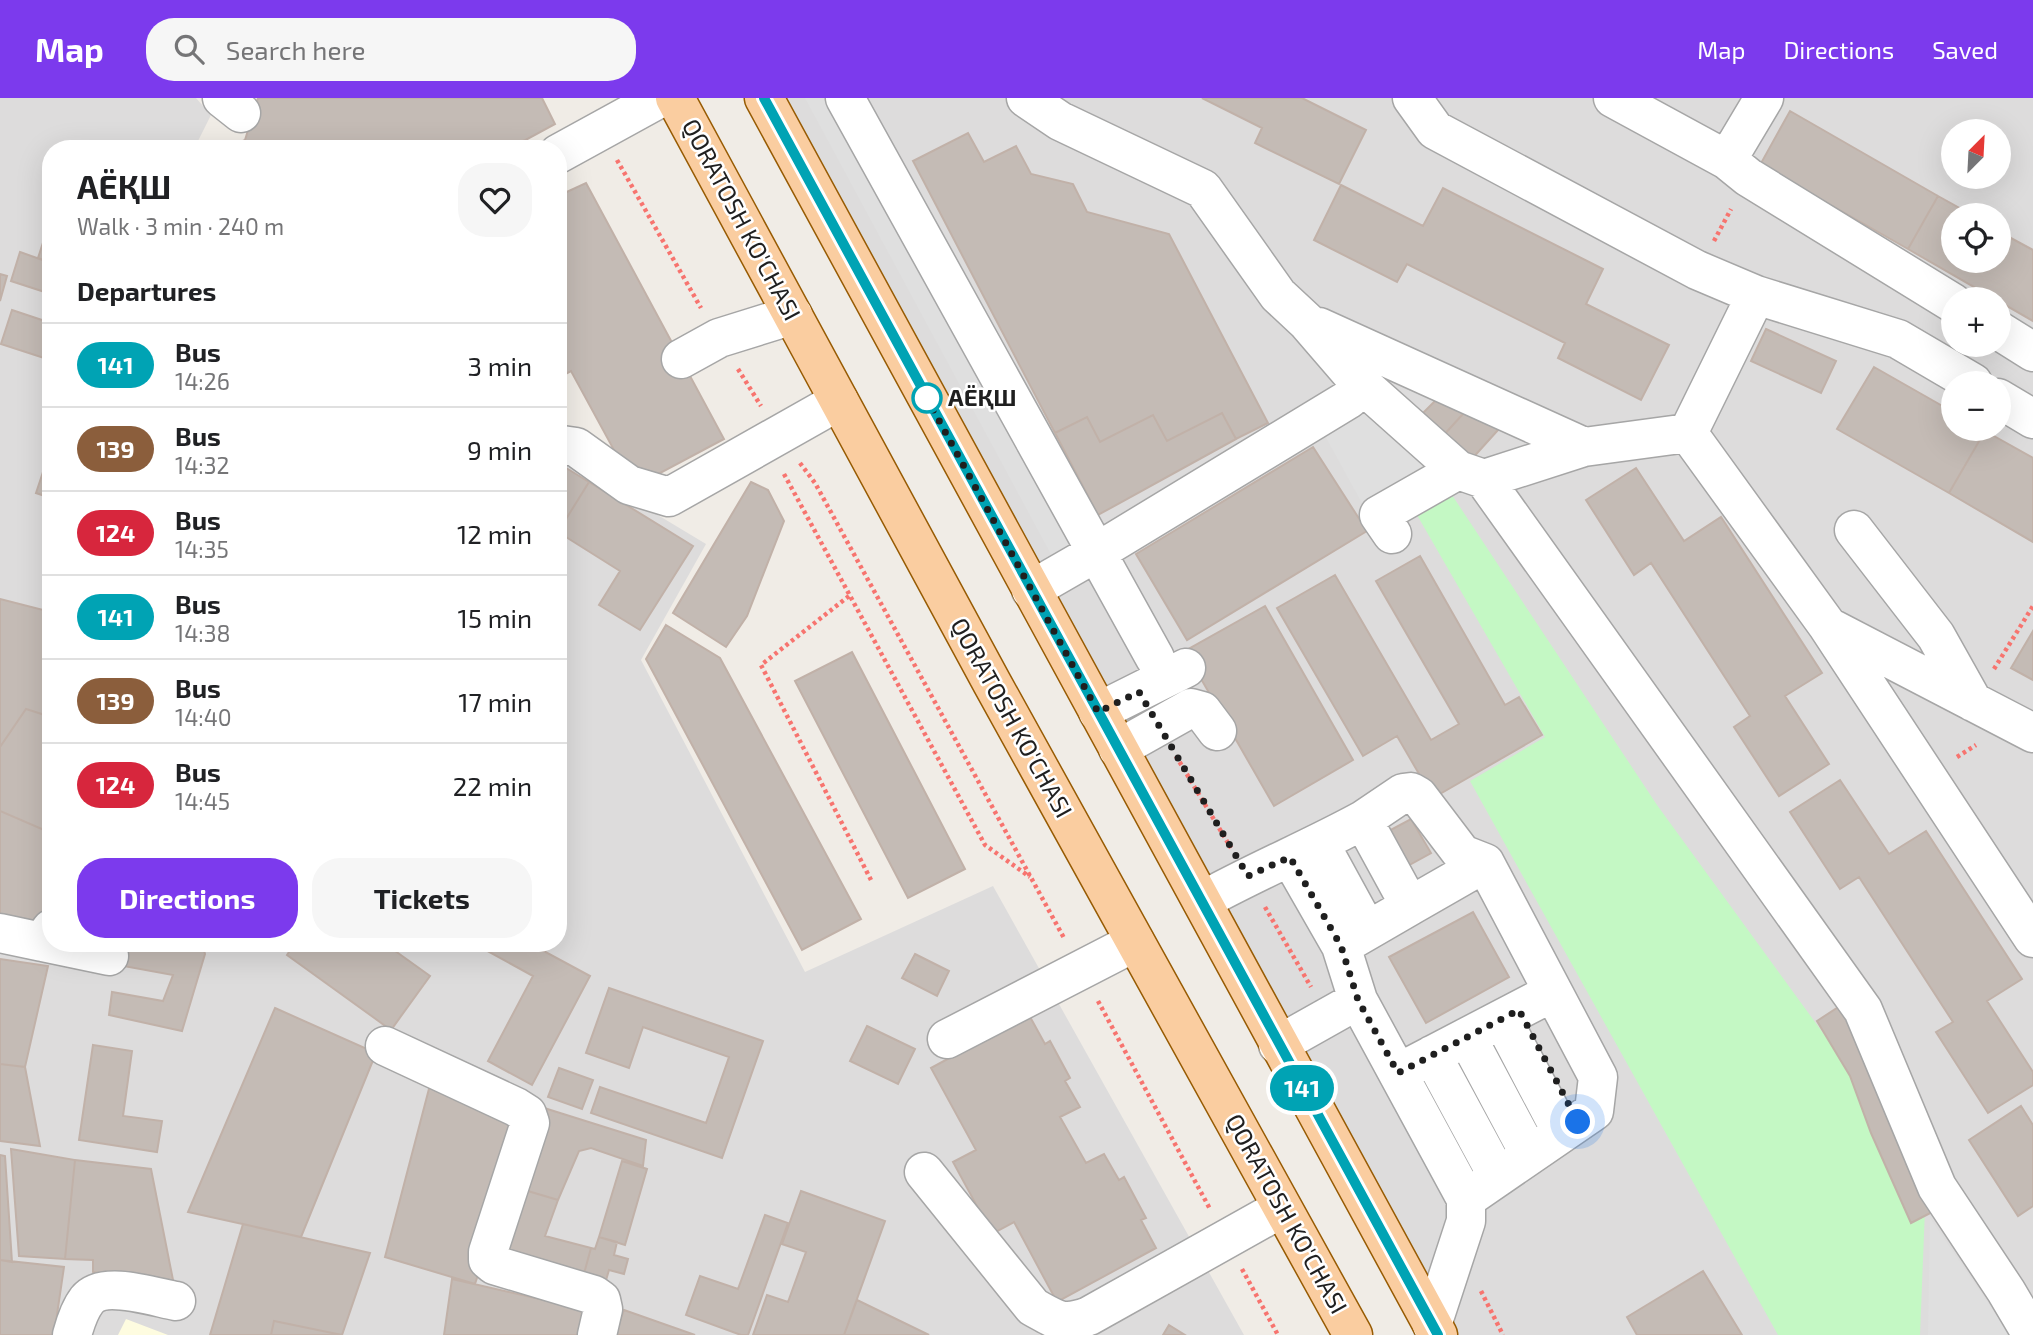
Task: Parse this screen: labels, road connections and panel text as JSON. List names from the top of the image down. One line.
{"streets":{"main road":["QORATOSH KO'CHASI"]},"places":["АЁҚШ"],"lines":["bus line 141"],"north":"top right","page":{"header":"Map","search":"Search here","nav":["Map","Directions","Saved"],"on_map":"141","map_buttons":["+","−"],"heading":[["АЁҚШ","Walk · 3 min · 240 m"],"Departures"],"list":[{"mark":"141","name":"Bus","note":"14:26","value":"3 min"},{"mark":"139","name":"Bus","note":"14:32","value":"9 min"},{"mark":"124","name":"Bus","note":"14:35","value":"12 min"},{"mark":"141","name":"Bus","note":"14:38","value":"15 min"},{"mark":"139","name":"Bus","note":"14:40","value":"17 min"},{"mark":"124","name":"Bus","note":"14:45","value":"22 min"}],"buttons":["Directions","Tickets"]}}
